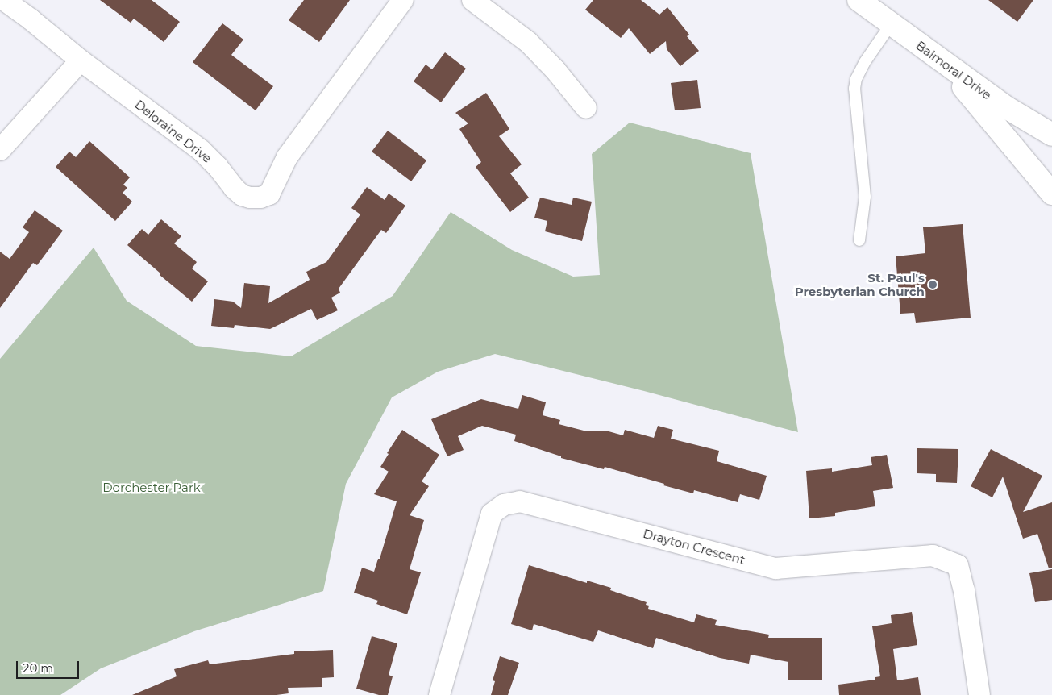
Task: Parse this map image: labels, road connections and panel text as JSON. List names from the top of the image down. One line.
{"streets":{"street":["Balmoral Drive","Deloraine Drive","Drayton Crescent"]},"parks":["Dorchester Park"],"places":["St. Paul's Presbyterian Church"],"scale_bar":"20 m"}
